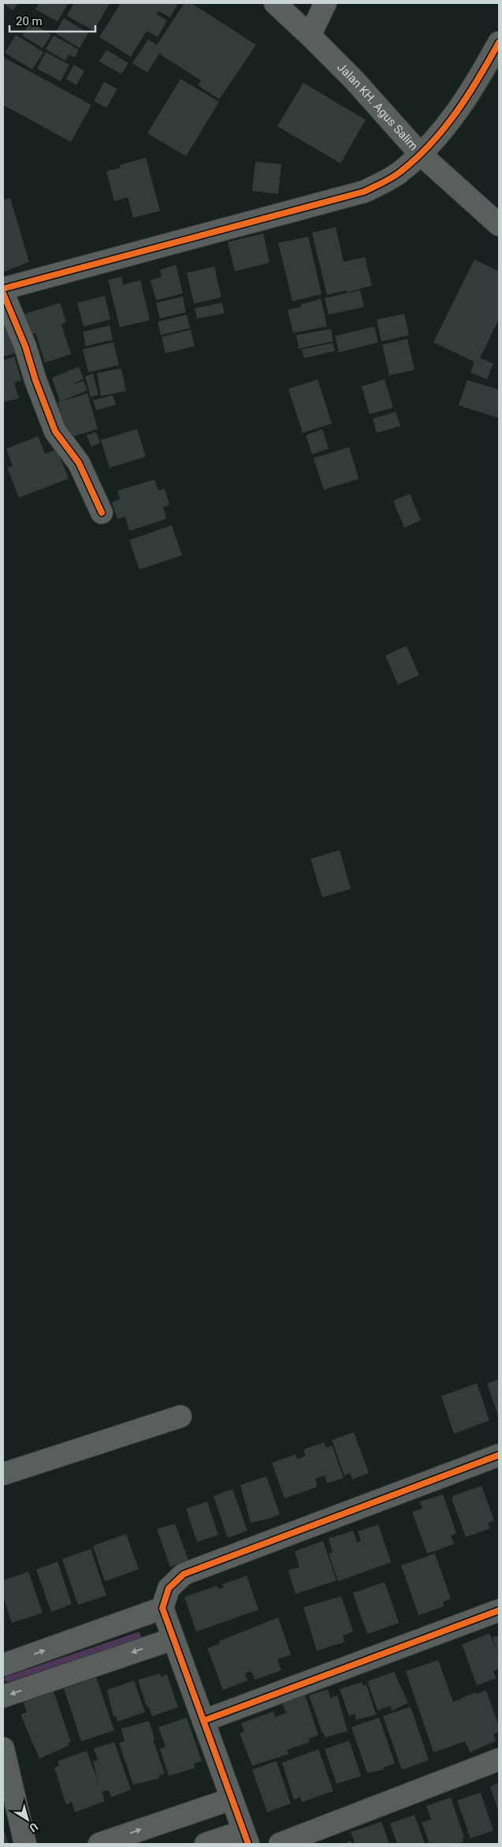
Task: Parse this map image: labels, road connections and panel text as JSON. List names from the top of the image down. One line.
{"streets":{"street":["Jalan KH. Agus Salim"]},"scale_bar":"20 m","north":"bottom right"}
